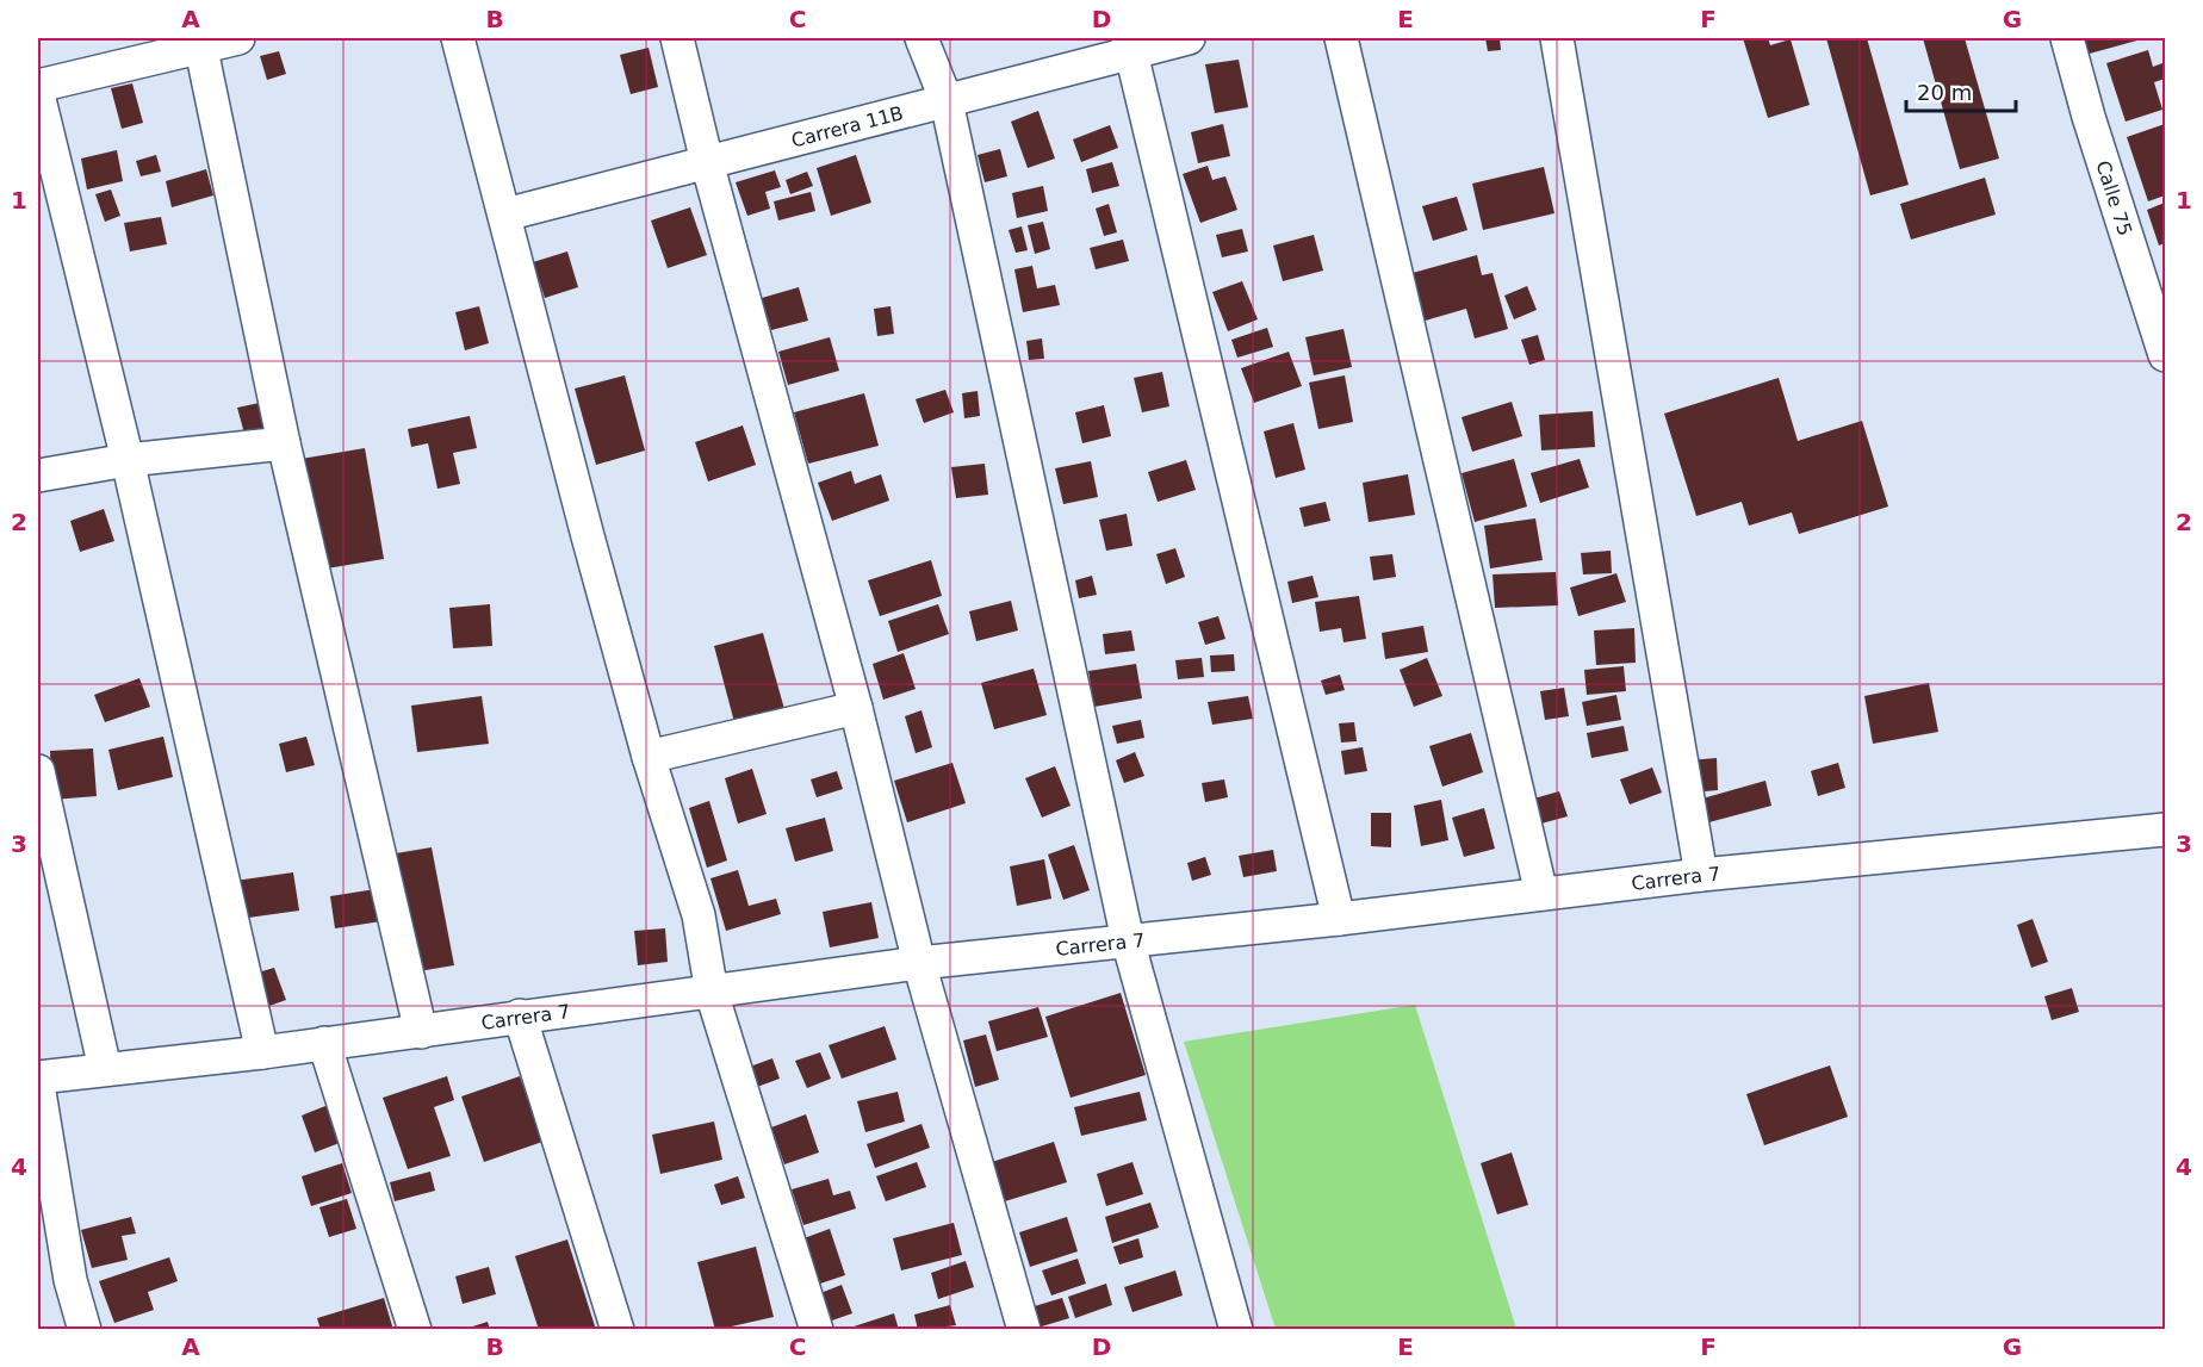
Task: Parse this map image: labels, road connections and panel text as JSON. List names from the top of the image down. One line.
{"streets":{"street":["Carrera 11B","Calle 75","Carrera 7"]},"scale_bar":"20 m","grid":{"columns":["A","B","C","D","E","F","G"],"rows":["1","2","3","4"]}}
